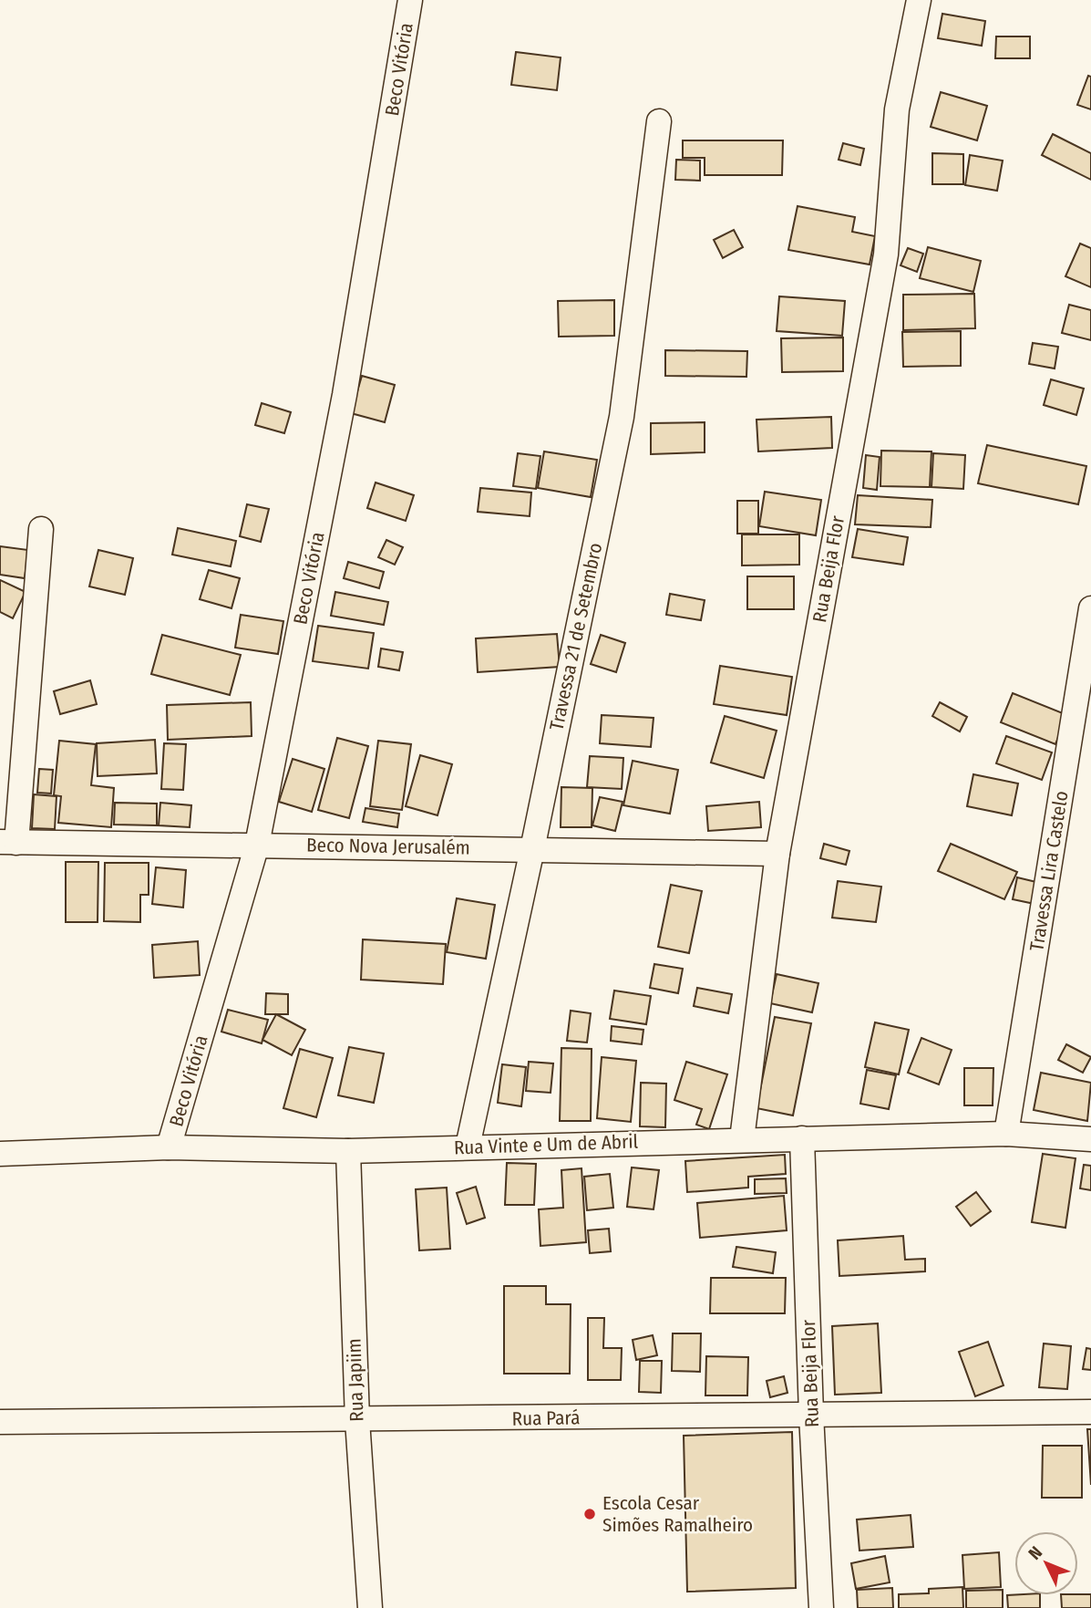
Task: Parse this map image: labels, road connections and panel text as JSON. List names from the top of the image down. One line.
{"streets":{"street":["Beco Vitória","Rua Beija Flor","Travessa 21 de Setembro","Beco Nova Jerusalém","Travessa Lira Castelo","Rua Vinte e Um de Abril","Rua Japiim","Rua Pará"]},"crossings":[["Beco Vitória","Beco Nova Jerusalém"],["Beco Vitória","Rua Vinte e Um de Abril"],["Rua Beija Flor","Beco Nova Jerusalém"],["Rua Beija Flor","Rua Vinte e Um de Abril"],["Rua Beija Flor","Rua Pará"],["Travessa 21 de Setembro","Beco Nova Jerusalém"],["Travessa 21 de Setembro","Rua Vinte e Um de Abril"],["Travessa Lira Castelo","Rua Vinte e Um de Abril"],["Rua Vinte e Um de Abril","Rua Japiim"],["Rua Japiim","Rua Pará"]],"places":["Escola Cesar Simões Ramalheiro"],"north":"top left"}
